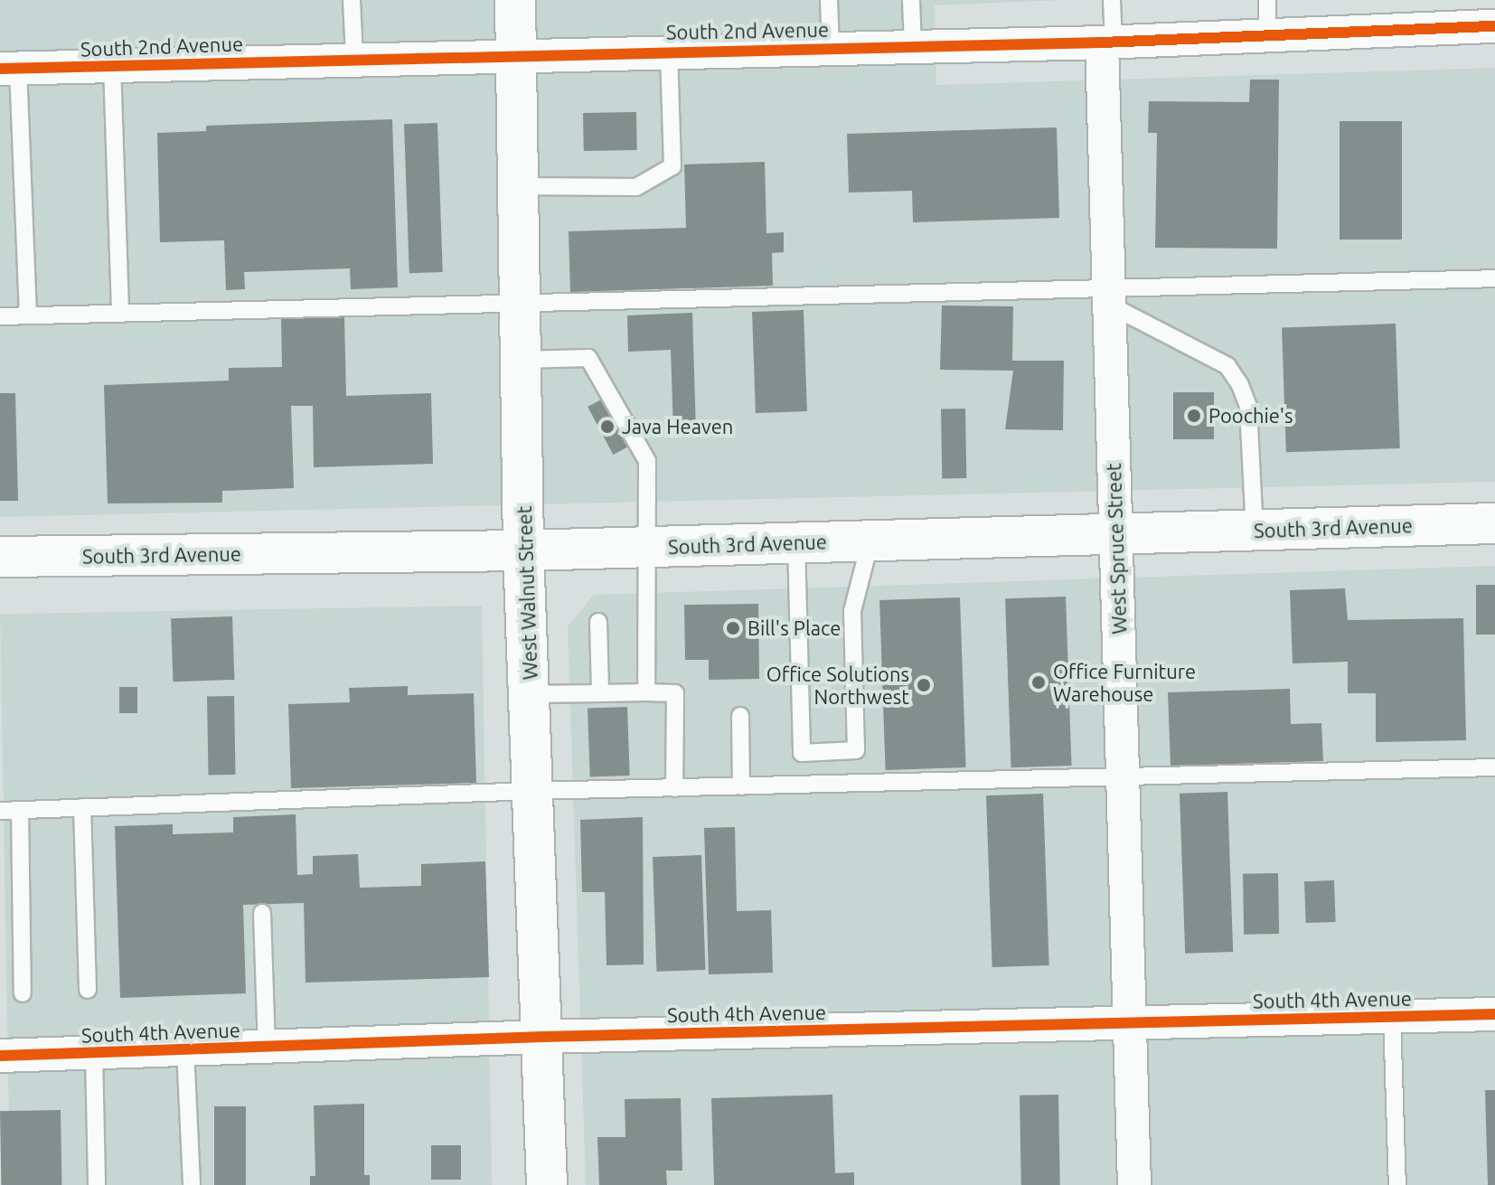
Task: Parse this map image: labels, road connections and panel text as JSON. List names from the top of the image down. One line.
{"streets":{"street":["South 2nd Avenue","South 3rd Avenue","West Spruce Street","West Walnut Street","South 4th Avenue"]},"crossings":[["South 2nd Avenue","West Spruce Street"],["South 2nd Avenue","West Walnut Street"],["South 3rd Avenue","West Spruce Street"],["South 3rd Avenue","West Walnut Street"],["West Spruce Street","South 4th Avenue"],["West Walnut Street","South 4th Avenue"]],"places":["Poochie's","Java Heaven","Bill's Place","Office Furniture Warehouse","Office Solutions Northwest"]}
